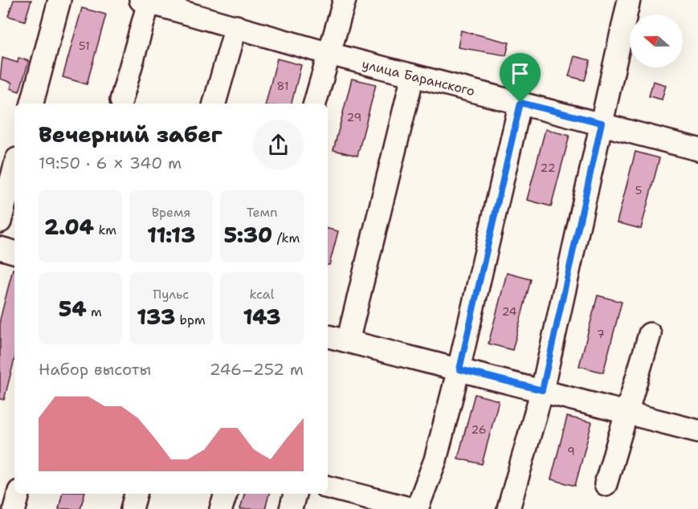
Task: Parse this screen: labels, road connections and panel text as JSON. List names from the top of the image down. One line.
{"streets":{"street":["улица Баранского"]},"house_numbers":["51","81","29","22","5","24","7","26","9"],"north":"left","page":{"heading":["Вечерний забег","19:50 · 6 × 340 m"],"stats":[["2.04 km"],["Время","11:13"],["Темп","5:30 /km"],["54 m"],["Пульс","133 bpm"],["kcal","143"]],"chart":["Набор высоты","246–252 m"]}}
